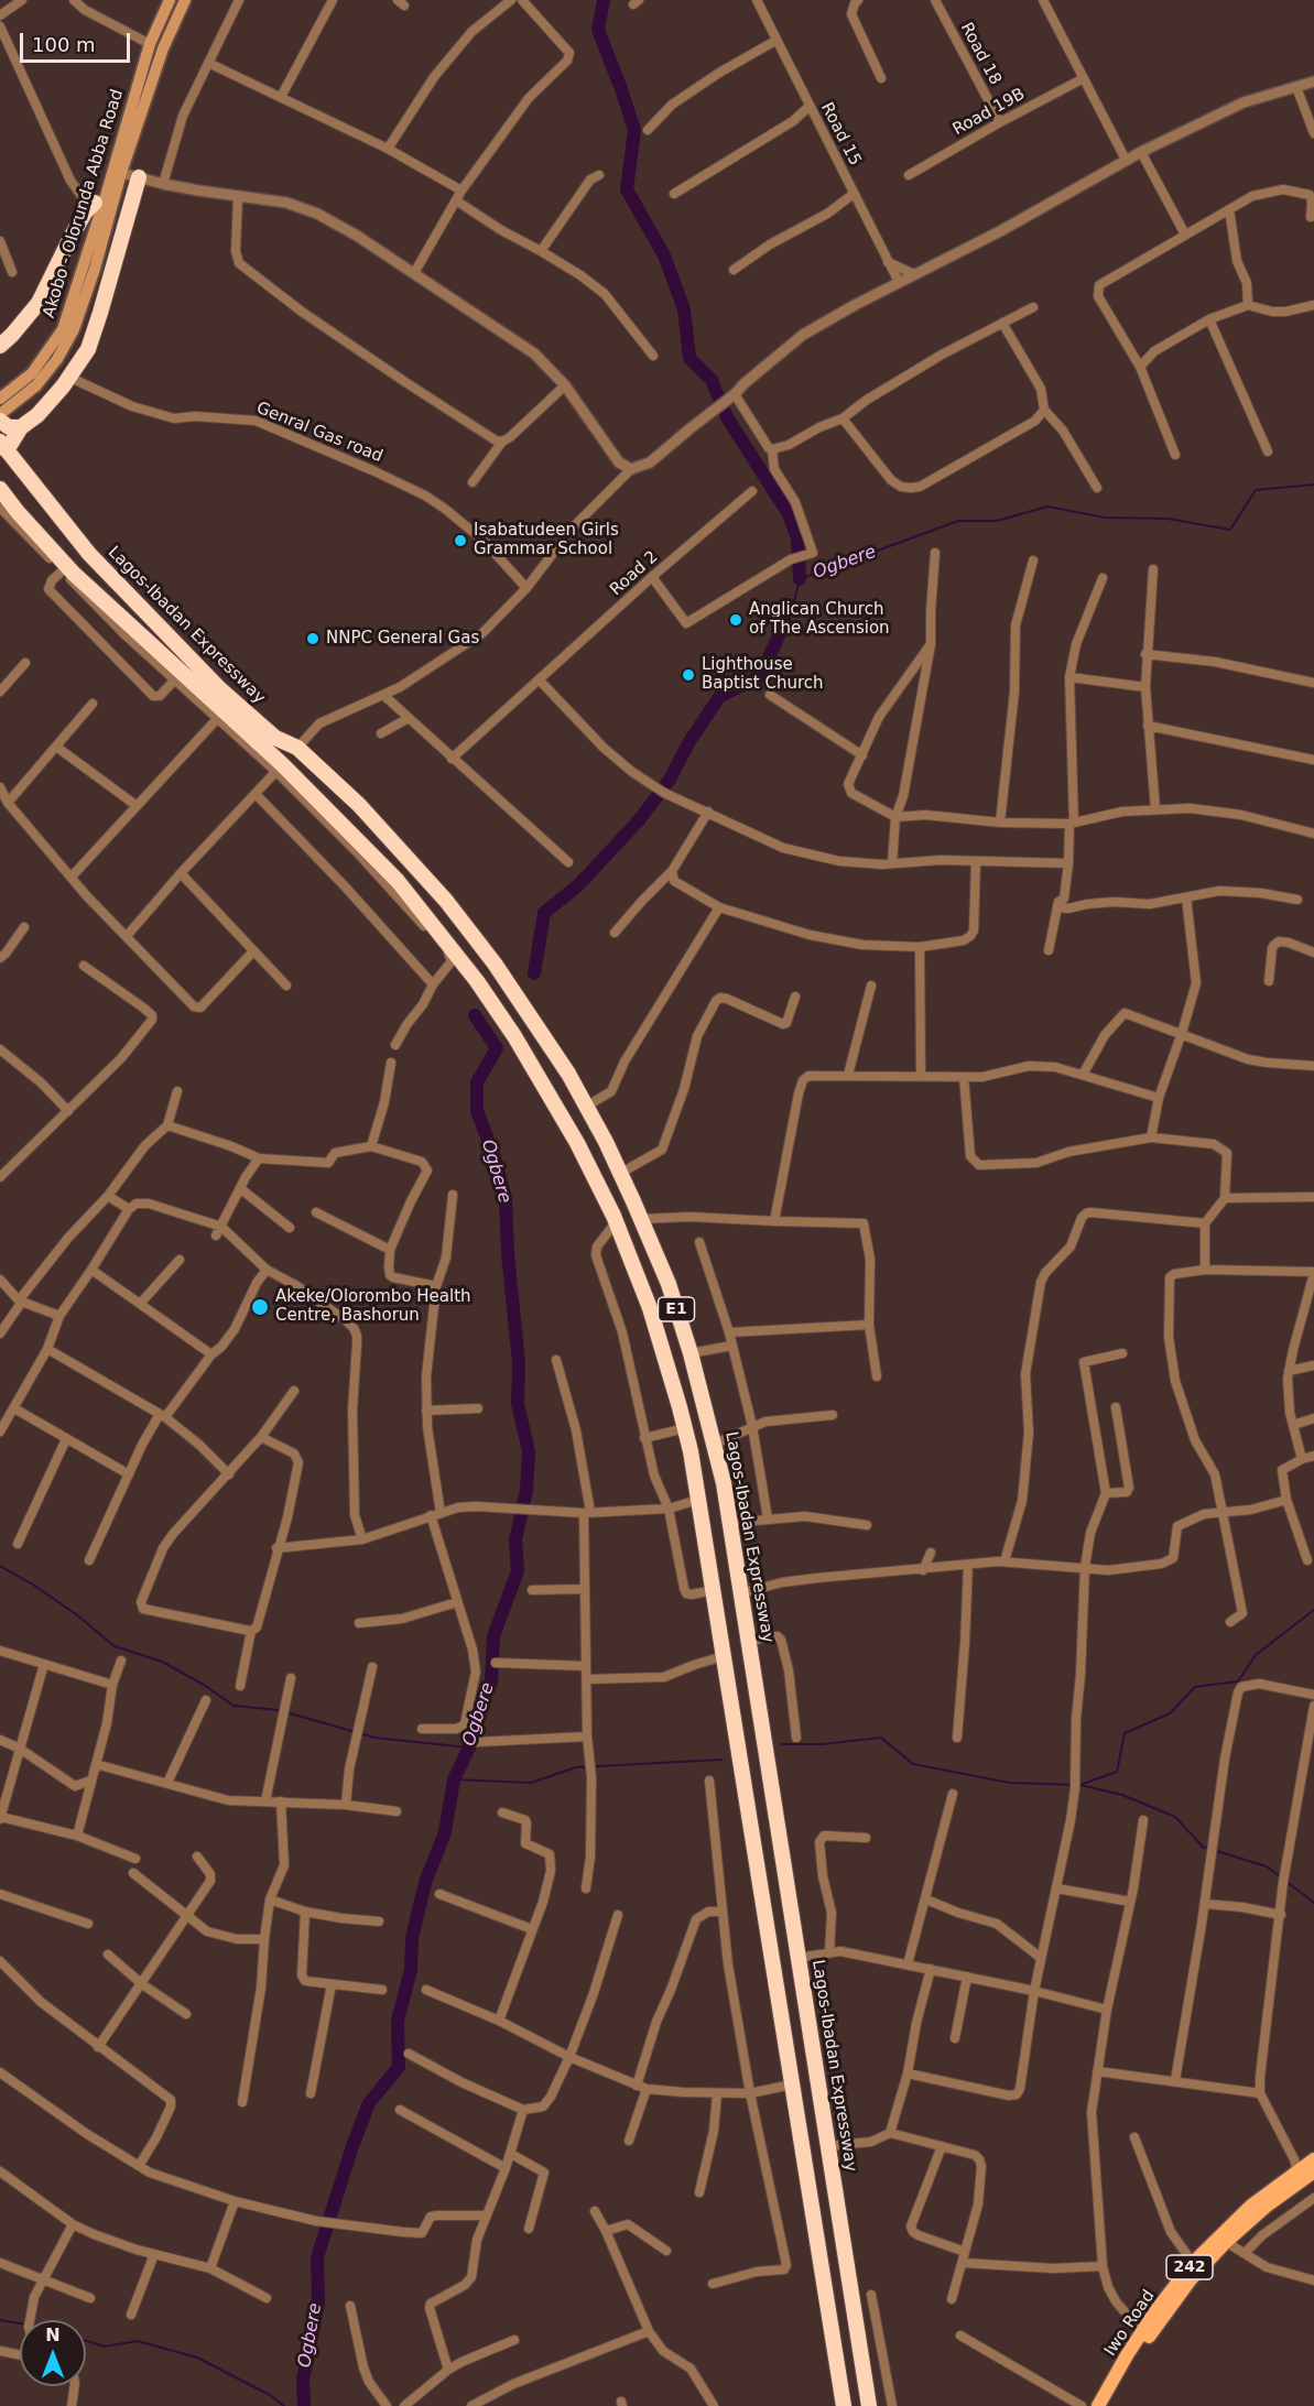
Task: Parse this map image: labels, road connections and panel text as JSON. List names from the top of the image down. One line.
{"streets":{"highway":["Lagos-Ibadan Expressway","E1"],"main road":["Akobo - Olorunda Abba Road","242","Iwo Road"],"street":["Road 18","Road 19B","Road 15","Genral Gas road","Road 2"]},"crossings":[["Road 18","Road 19B"]],"water":["Ogbere"],"places":["Isabatudeen Girls Grammar School","Anglican Church of The Ascension","NNPC General Gas","Lighthouse Baptist Church","Akeke/Olorombo Health Centre, Bashorun"],"scale_bar":"100 m","north":"top"}
